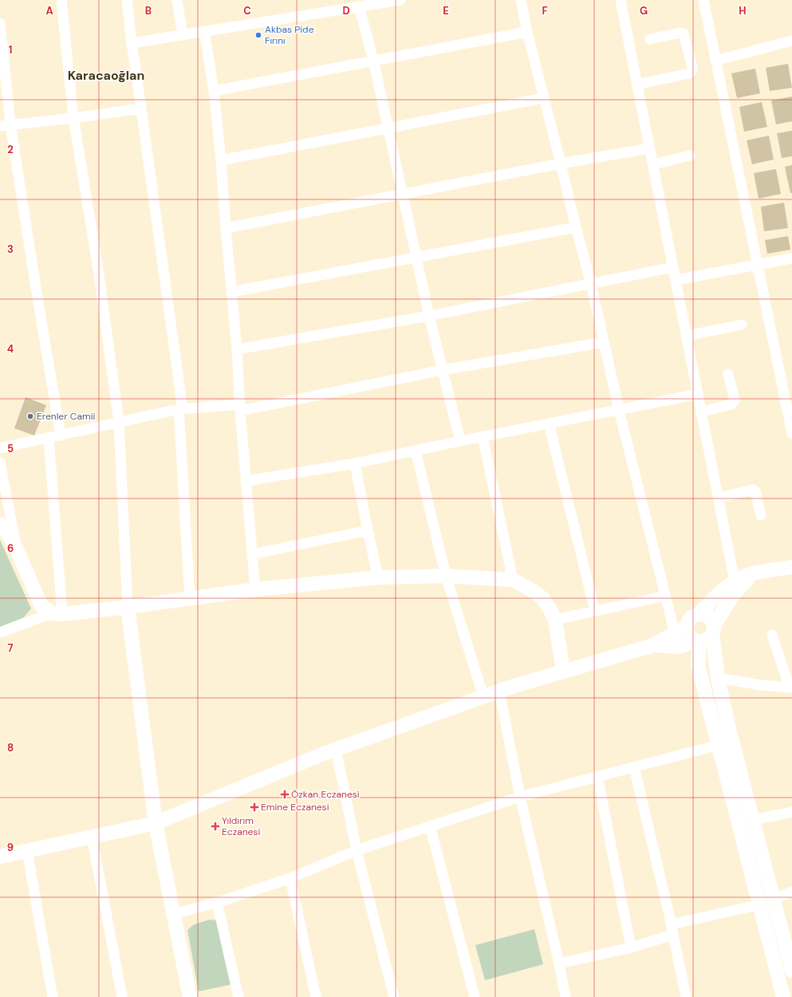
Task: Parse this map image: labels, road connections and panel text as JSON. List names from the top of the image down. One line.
{"districts":["Karacaoğlan"],"places":{"other":["Akbas Pide Fırını","Erenler Camii"],"health":["Özkan Eczanesi","Emine Eczanesi","Yıldırım Eczanesi"]},"grid":{"columns":["A","B","C","D","E","F","G","H"],"rows":["1","2","3","4","5","6","7","8","9"]}}
